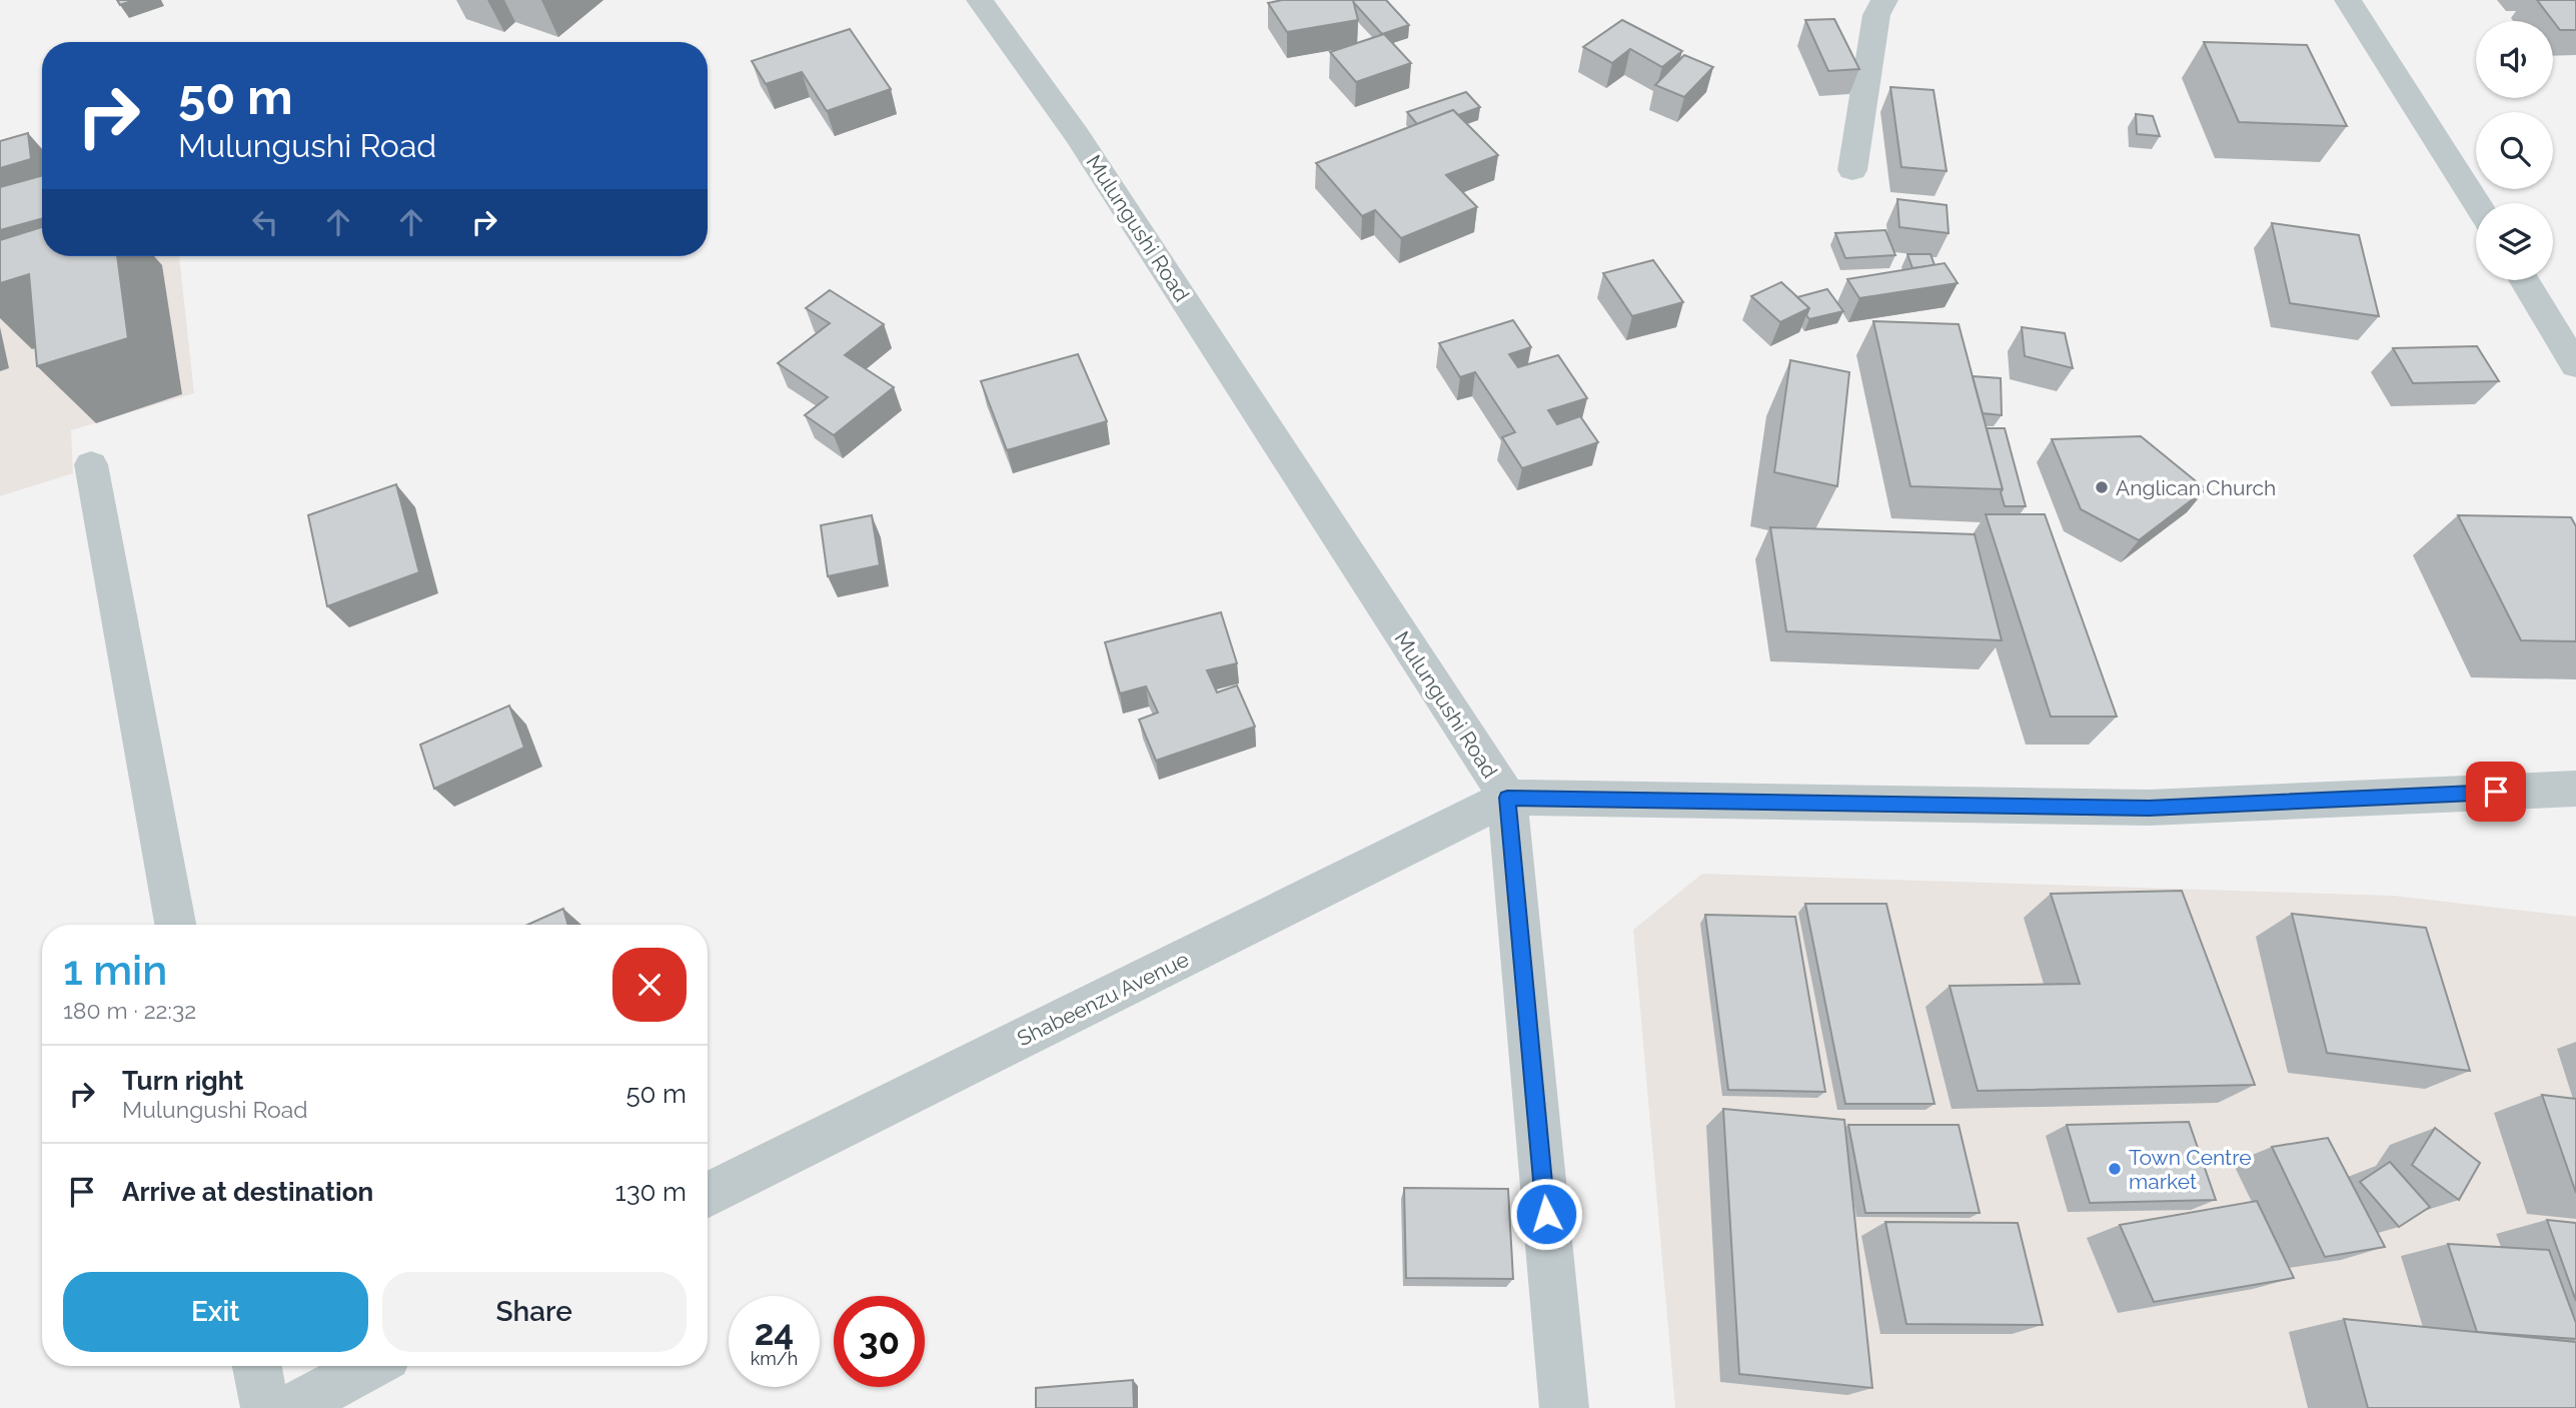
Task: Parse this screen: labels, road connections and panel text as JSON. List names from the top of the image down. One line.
{"streets":{"street":["Mulungushi Road","Shabeenzu Avenue"]},"crossings":[["Mulungushi Road","Shabeenzu Avenue"]],"places":["Anglican Church","Town Centre market"],"page":{"turn":["50 m","Mulungushi Road"],"heading":["1 min","180 m · 22:32"],"list":[{"name":"Turn right","note":"Mulungushi Road","value":"50 m"},{"name":"Arrive at destination","value":"130 m"}],"buttons":["Exit","Share"],"speed":"24 km/h","limit":"30"}}
